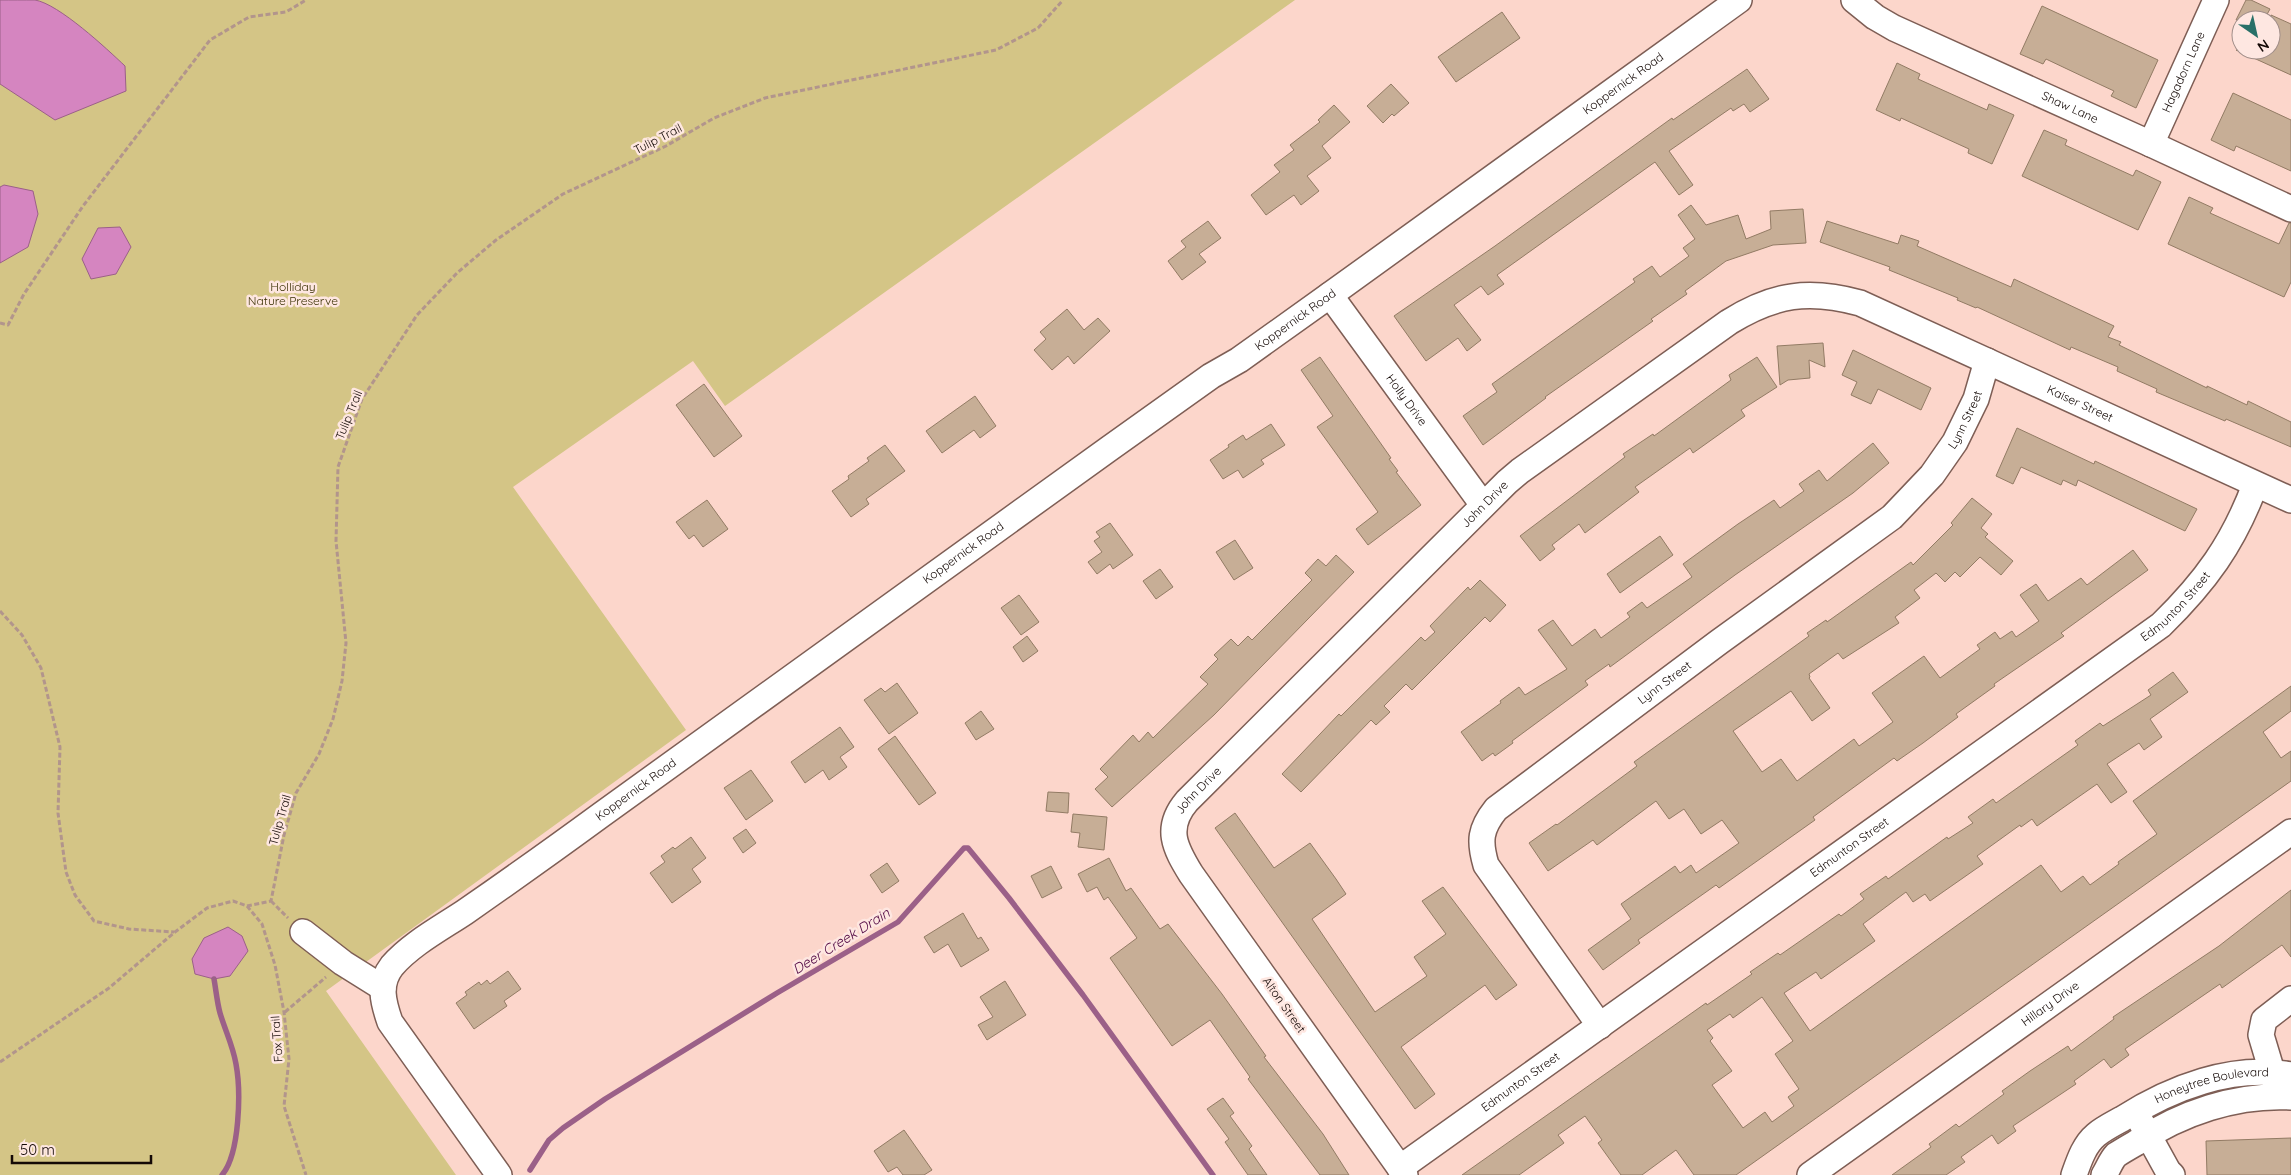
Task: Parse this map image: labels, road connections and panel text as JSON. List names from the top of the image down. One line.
{"streets":{"street":["Hagadorn Lane","Koppernick Road","Shaw Lane","Holly Drive","Kaiser Street","Lynn Street","John Drive","Edmunton Street","Hillary Drive","Alton Street","Honeytree Boulevard"],"path":["Tulip Trail","Fox Trail"]},"crossings":[["Hagadorn Lane","Shaw Lane"],["Koppernick Road","Holly Drive"],["Tulip Trail","Fox Trail"],["Holly Drive","John Drive"],["Kaiser Street","Lynn Street"],["Kaiser Street","John Drive"],["Kaiser Street","Edmunton Street"],["Lynn Street","Edmunton Street"],["John Drive","Alton Street"],["Edmunton Street","Alton Street"]],"water":["Deer Creek Drain"],"parks":["Holliday Nature Preserve"],"scale_bar":"50 m","north":"bottom right"}
